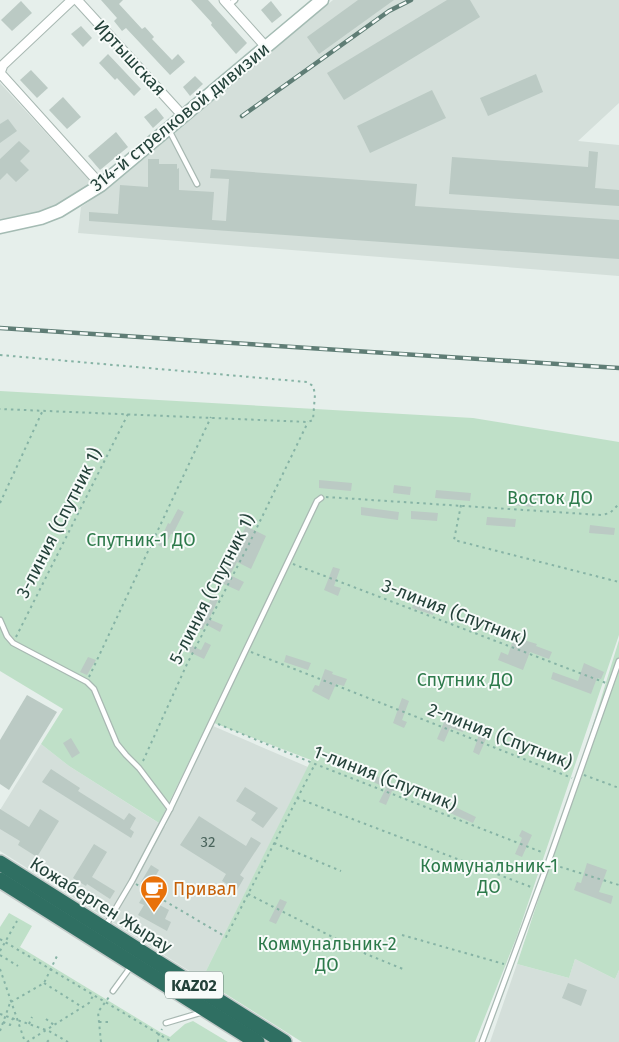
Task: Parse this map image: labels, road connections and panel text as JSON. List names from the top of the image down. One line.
{"streets":{"highway":["Кожаберген Жырау","KAZ02"],"street":["Иртышская","314-й стрелковой дивизии"],"path":["3-линия (Спутник 1)","5-линия (Спутник 1)","3-линия (Спутник)","2-линия (Спутник)","1-линия (Спутник)"]},"crossings":[["Иртышская","314-й стрелковой дивизии"]],"parks":["Восток ДО","Спутник-1 ДО","Спутник ДО","Коммунальник-1 ДО","Коммунальник-2 ДО"],"places":{"cafe":["Привал"]},"house_numbers":["32"]}
